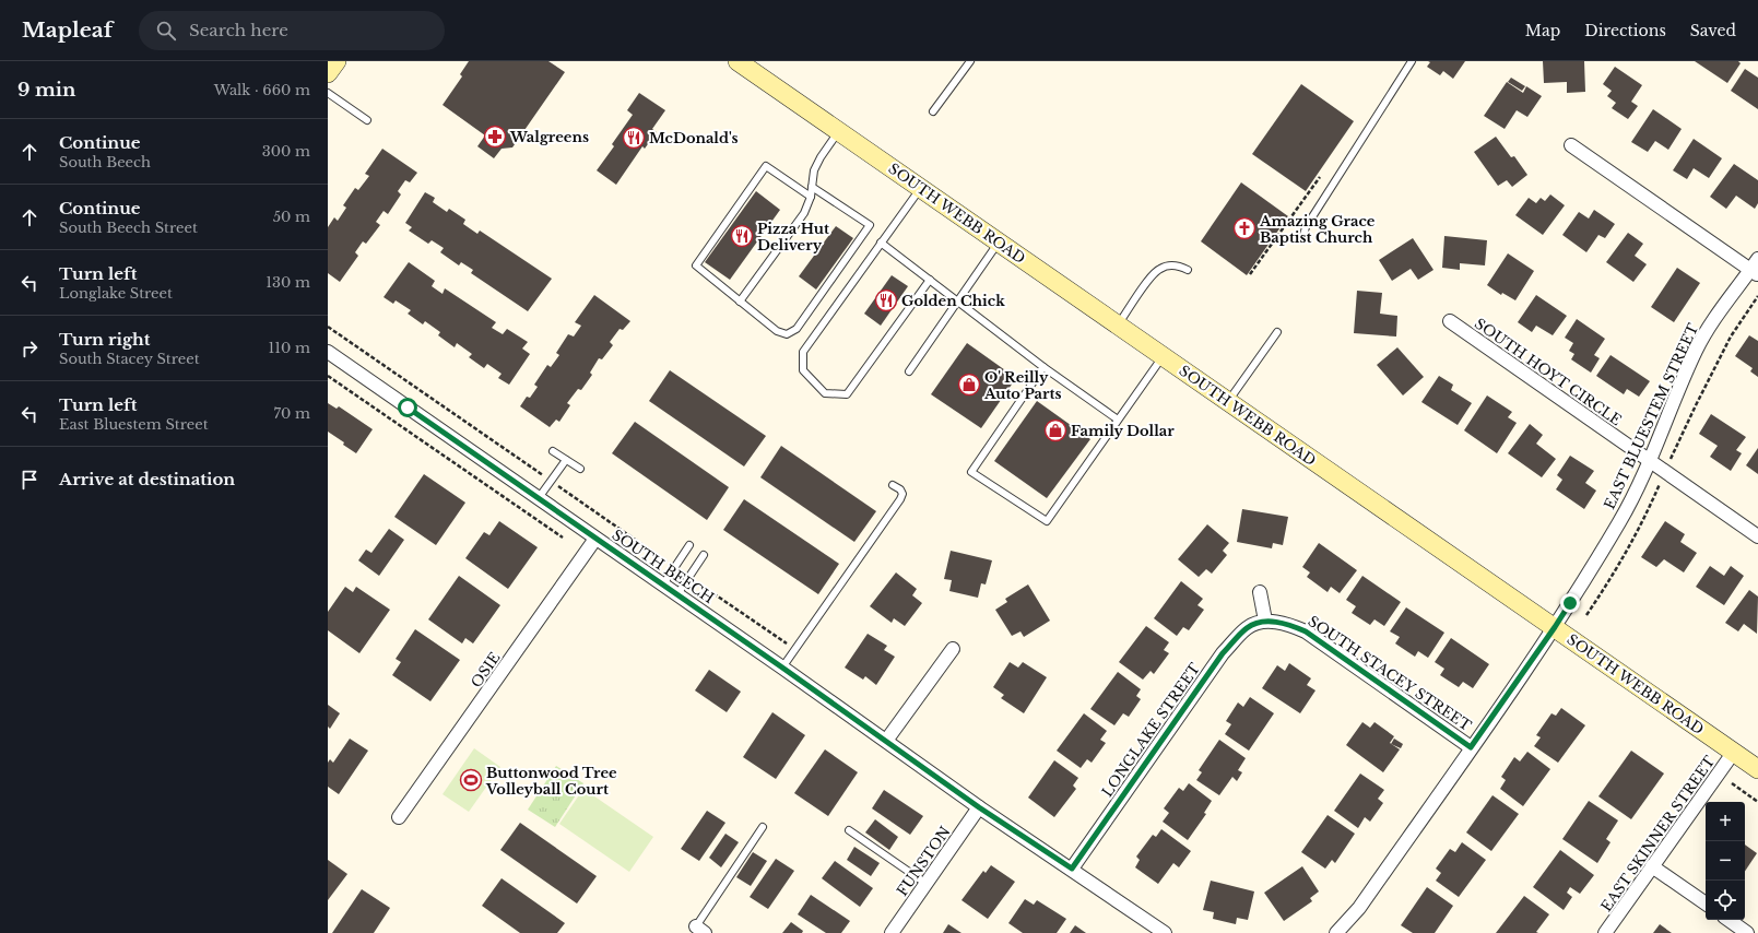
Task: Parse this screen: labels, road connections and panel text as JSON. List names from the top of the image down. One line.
{"streets":{"main road":["SOUTH WEBB ROAD"],"street":["SOUTH HOYT CIRCLE","EAST BLUESTEM STREET","SOUTH BEECH","OSIE","SOUTH STACEY STREET","LONGLAKE STREET","EAST SKINNER STREET","FUNSTON"]},"crossings":[["SOUTH WEBB ROAD","EAST BLUESTEM STREET"],["SOUTH WEBB ROAD","EAST SKINNER STREET"],["SOUTH HOYT CIRCLE","EAST BLUESTEM STREET"],["EAST BLUESTEM STREET","SOUTH STACEY STREET"],["SOUTH BEECH","OSIE"],["SOUTH BEECH","LONGLAKE STREET"],["SOUTH BEECH","FUNSTON"],["SOUTH STACEY STREET","LONGLAKE STREET"]],"places":{"pharmacy":["Walgreens"],"restaurant":["McDonald's","Pizza Hut Delivery","Golden Chick"],"church":["Amazing Grace Baptist Church"],"shop":["O' Reilly Auto Parts","Family Dollar"],"sports":["Buttonwood Tree Volleyball Court"]},"page":{"header":"Mapleaf","search":"Search here","nav":["Map","Directions","Saved"],"heading":["9 min","Walk · 660 m"],"list":[["Continue","South Beech","300 m"],["Continue","South Beech Street","50 m"],["Turn left","Longlake Street","130 m"],["Turn right","South Stacey Street","110 m"],["Turn left","East Bluestem Street","70 m"],"Arrive at destination"],"map_buttons":["+","−"]}}
